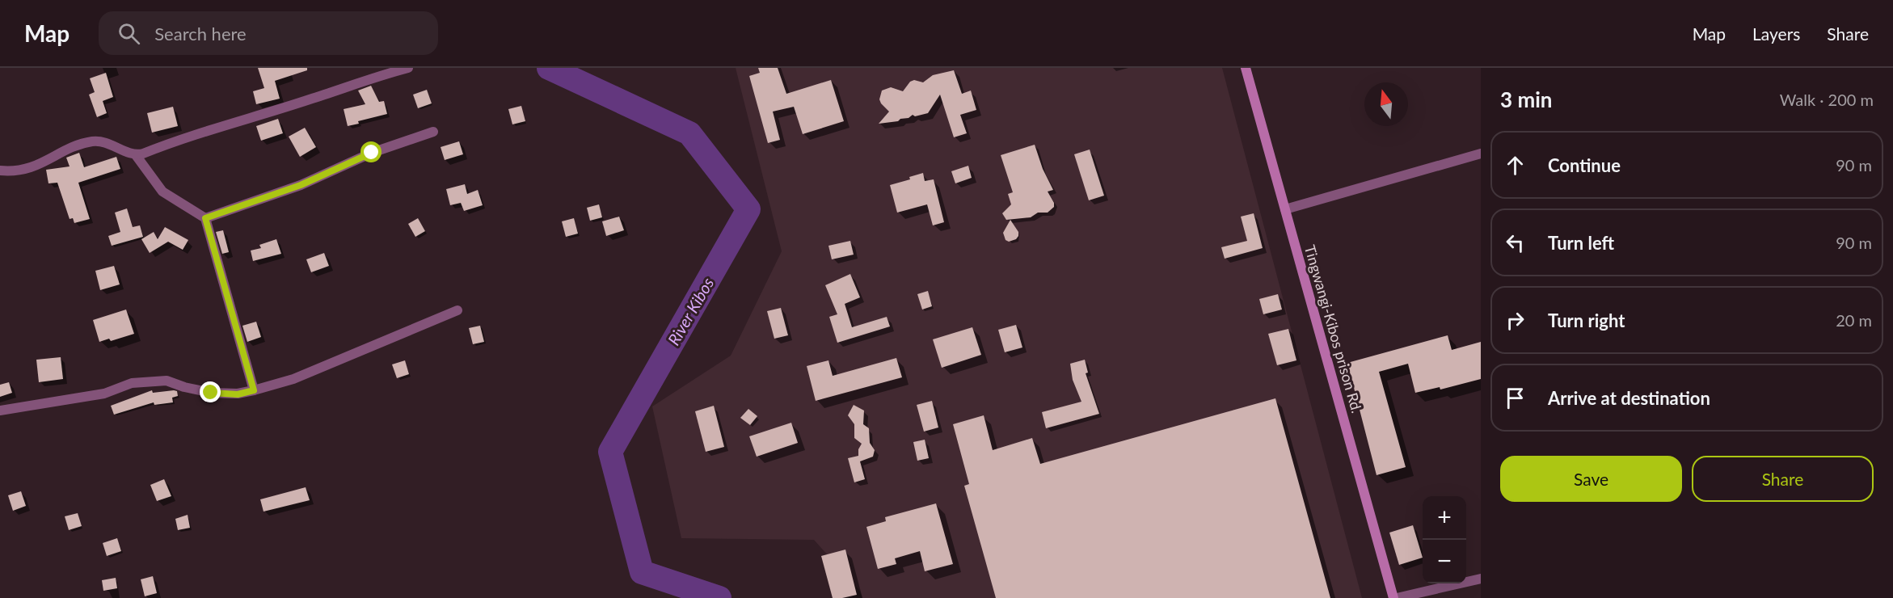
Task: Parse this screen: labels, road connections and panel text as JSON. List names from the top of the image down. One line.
{"streets":{"street":["Tingwangi-Kibos prison Rd."]},"water":["River Kibos"],"north":"top","page":{"header":"Map","search":"Search here","nav":["Map","Layers","Share"],"heading":["3 min","Walk · 200 m"],"list":[["Continue","90 m"],["Turn left","90 m"],["Turn right","20 m"],"Arrive at destination"],"buttons":["Save","Share"],"map_buttons":["+","−"]}}
